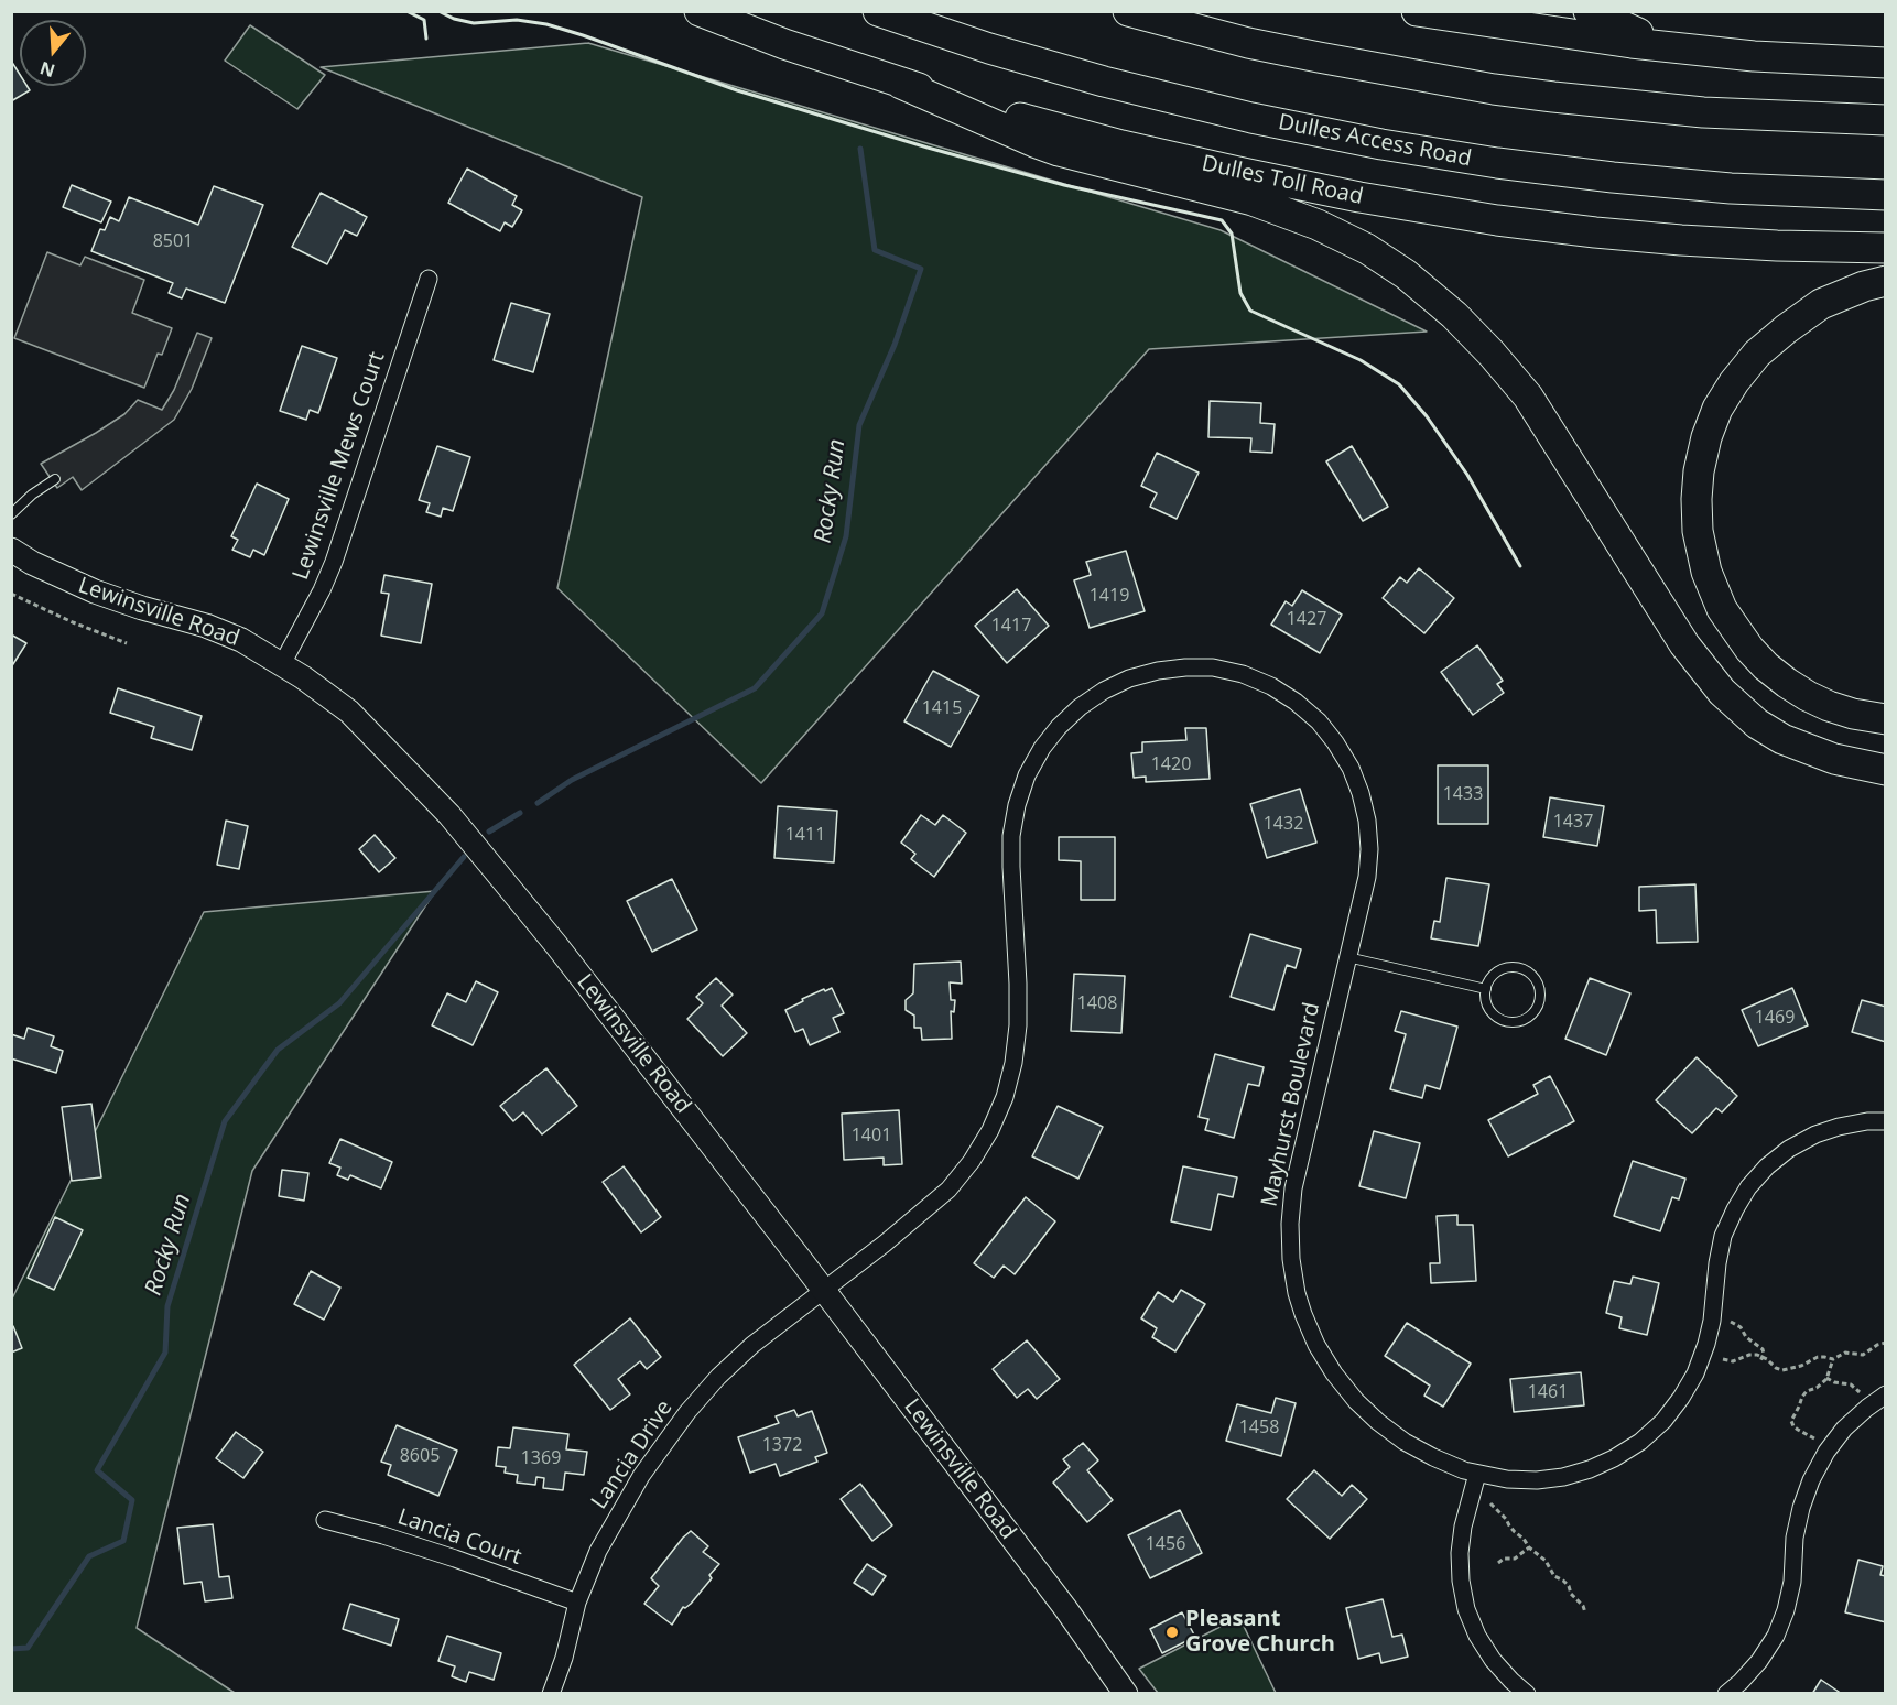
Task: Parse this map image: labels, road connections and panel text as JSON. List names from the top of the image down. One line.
{"streets":{"highway":["Dulles Access Road","Dulles Toll Road"],"main road":["Lewinsville Road"],"street":["Lewinsville Mews Court","Mayhurst Boulevard","Lancia Drive","Lancia Court"]},"crossings":[["Lewinsville Mews Court","Lewinsville Road"],["Lewinsville Road","Mayhurst Boulevard"],["Lewinsville Road","Lancia Drive"],["Mayhurst Boulevard","Lancia Drive"],["Lancia Drive","Lancia Court"]],"water":["Rocky Run"],"places":["Pleasant Grove Church"],"house_numbers":["8501","1419","1427","1417","1415","1420","1433","1437","1432","1411","1408","1469","1401","1461","1458","1372","8605","1369","1456"],"north":"bottom"}
